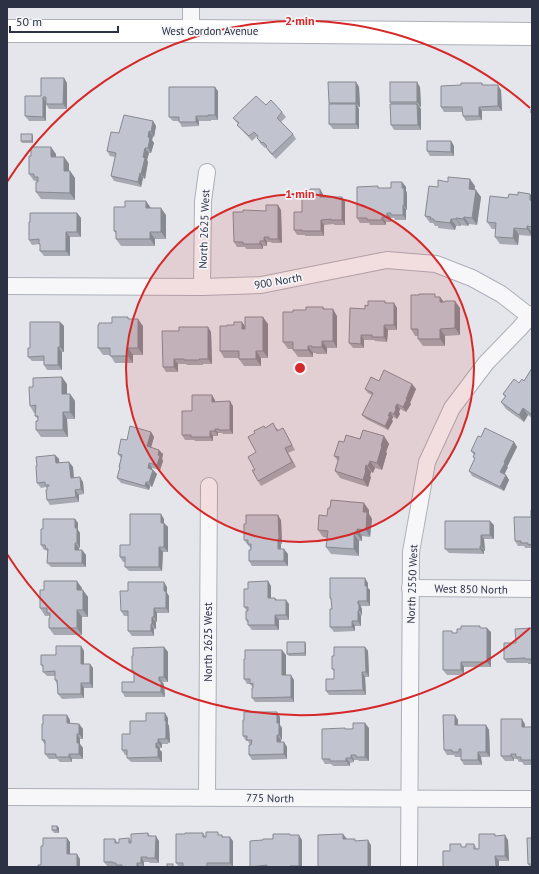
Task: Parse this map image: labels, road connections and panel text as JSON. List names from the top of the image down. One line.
{"streets":{"main road":["West Gordon Avenue"],"street":["North 2625 West","900 North","North 2550 West","West 850 North","775 North"]},"crossings":[["North 2625 West","900 North"],["North 2625 West","775 North"],["900 North","North 2550 West"],["North 2550 West","West 850 North"],["North 2550 West","775 North"]],"scale_bar":"50 m","rings":["2 min","1 min"]}
